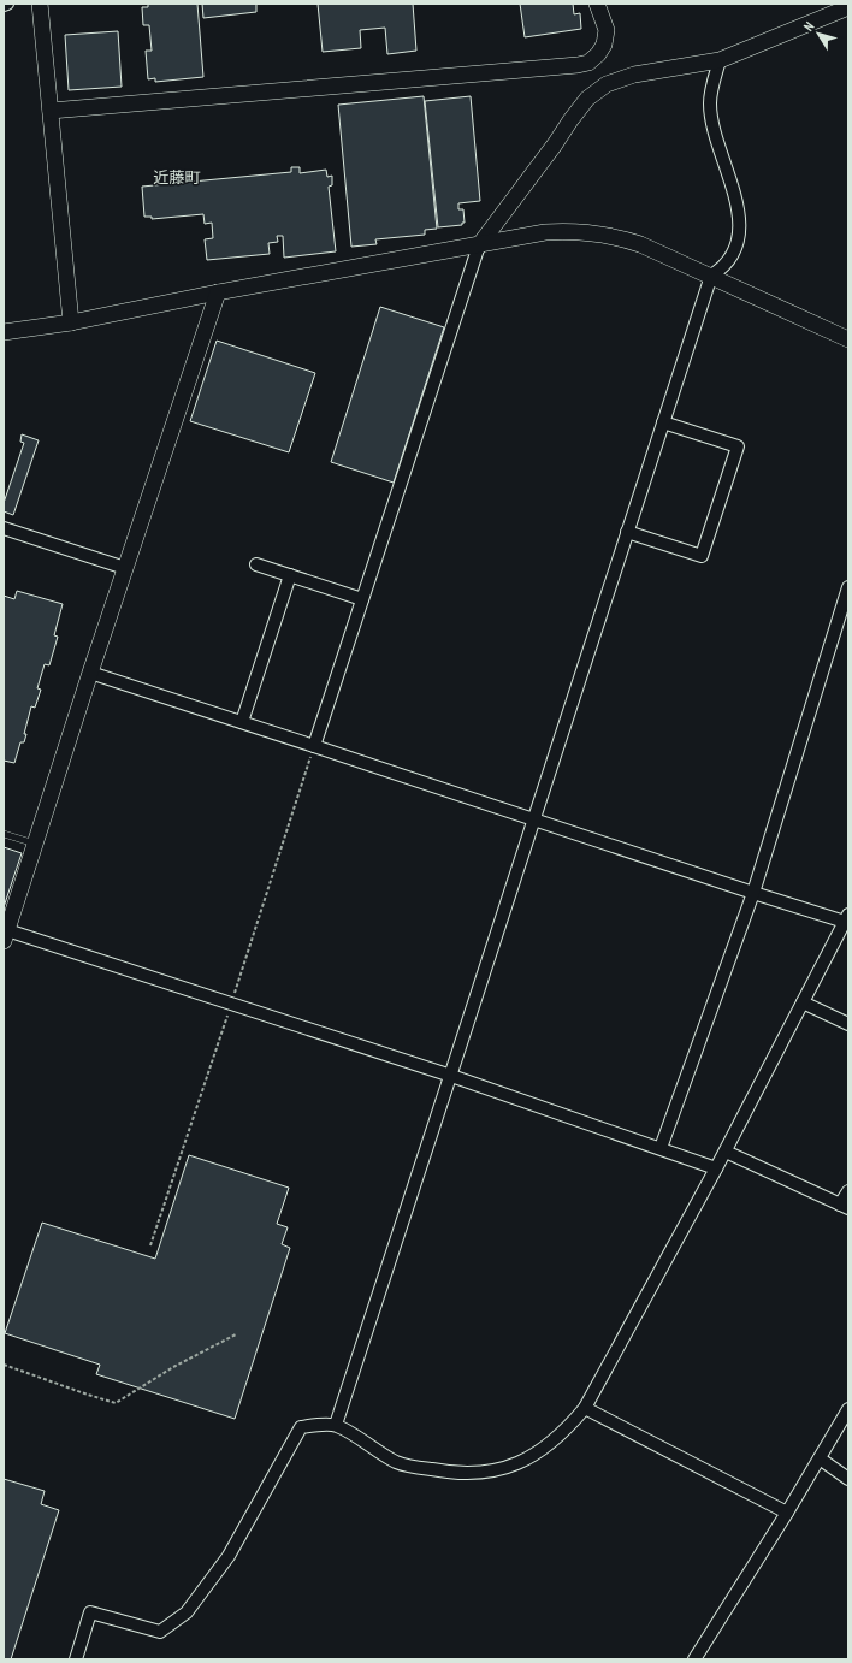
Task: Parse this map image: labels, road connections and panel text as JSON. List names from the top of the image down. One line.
{"districts":["近藤町"],"north":"top left"}
